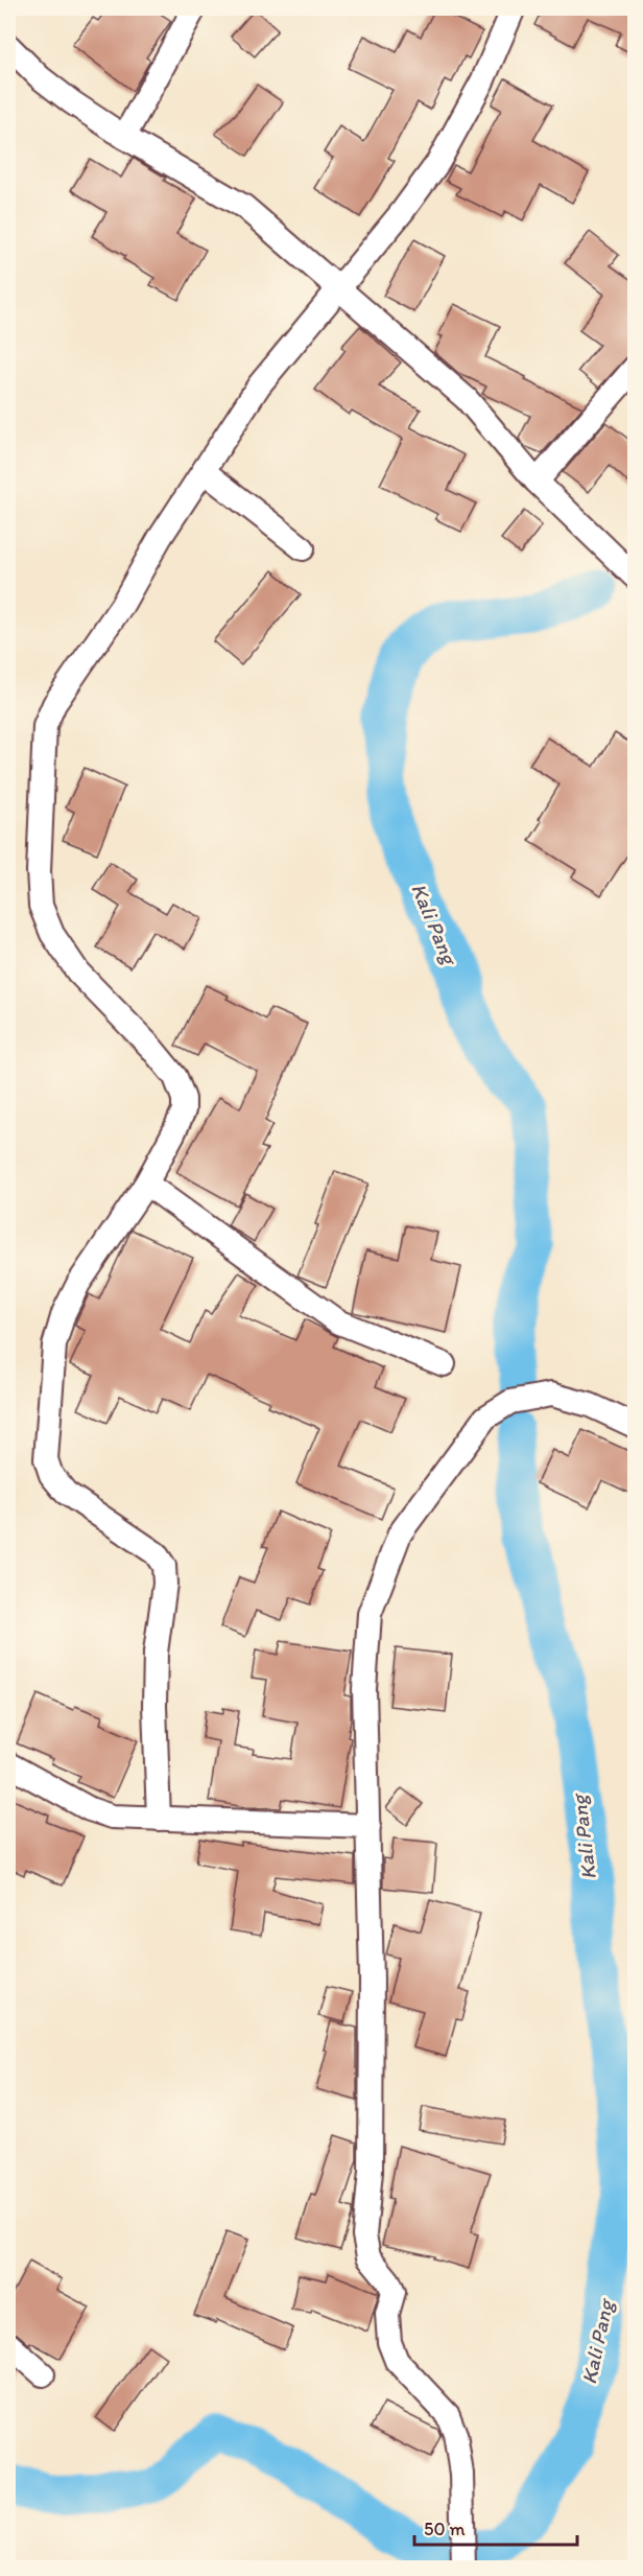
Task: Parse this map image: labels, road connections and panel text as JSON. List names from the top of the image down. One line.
{"water":["Kali Pang"],"scale_bar":"50 m"}
